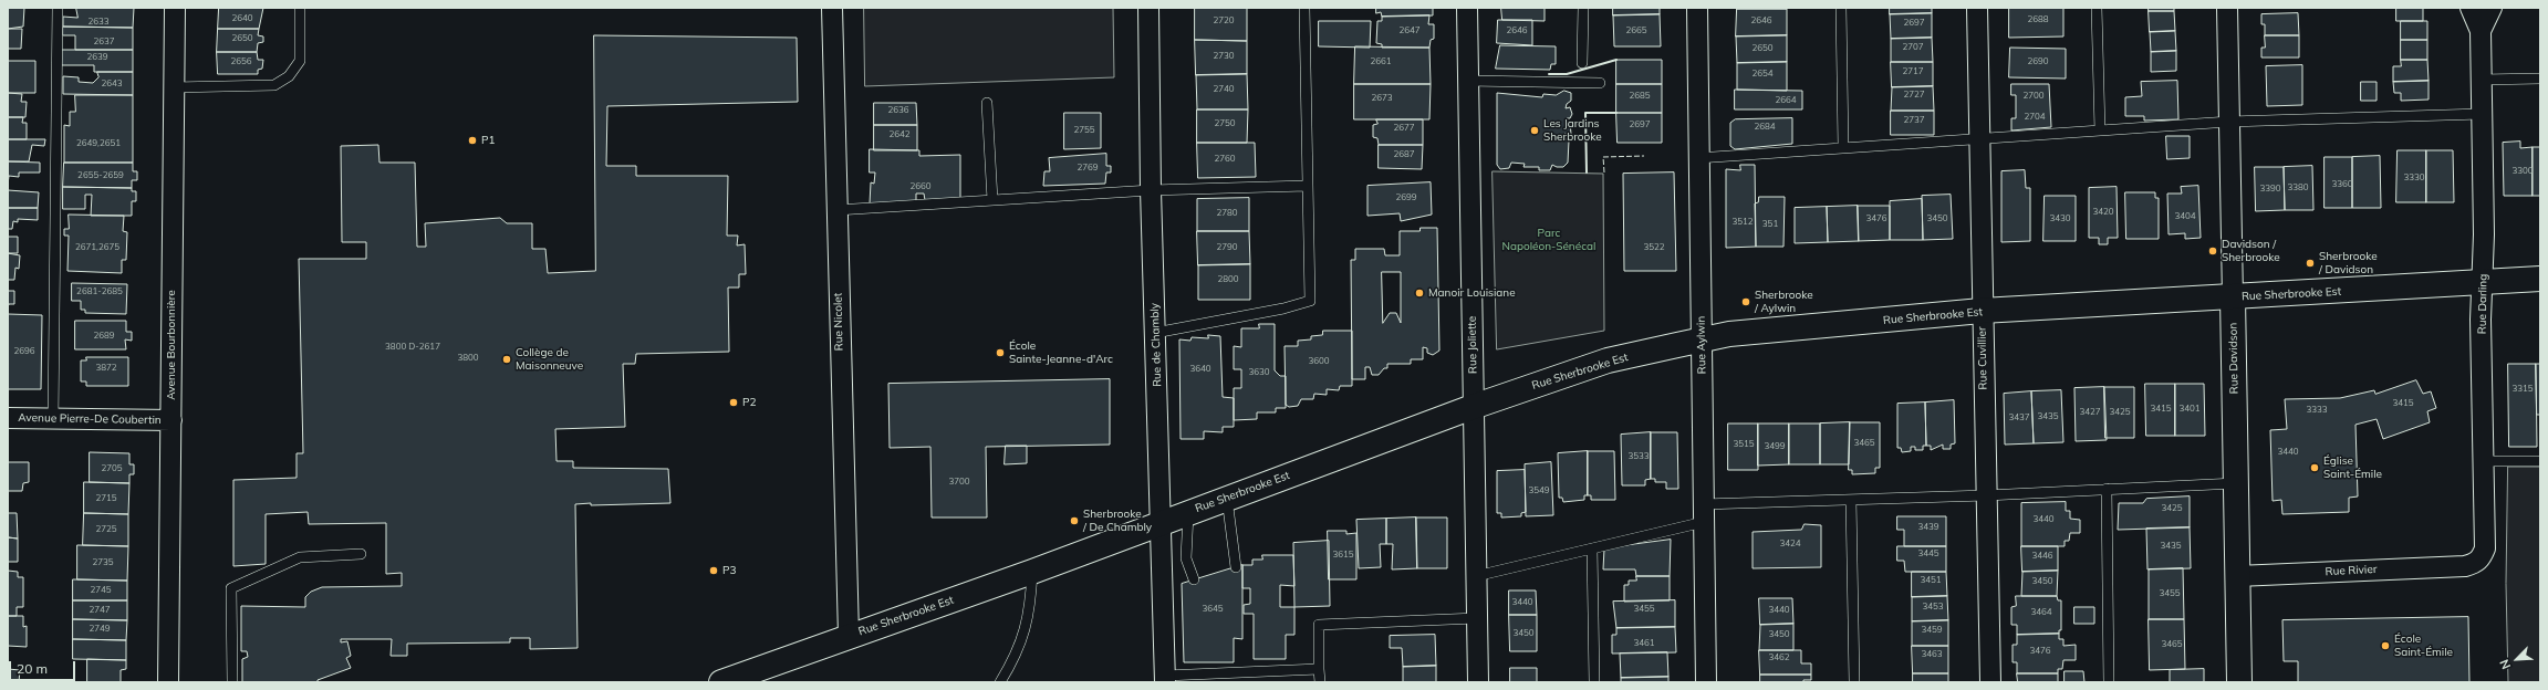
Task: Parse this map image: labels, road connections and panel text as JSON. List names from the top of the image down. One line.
{"streets":{"main road":["Rue Sherbrooke Est","Rue Davidson"],"street":["Rue Darling","Rue Nicolet","Avenue Bourbonnière","Rue de Chambly","Rue Joliette","Rue Aylwin","Rue Cuvillier","Avenue Pierre-De Coubertin","Rue Rivier"]},"crossings":[["Rue Sherbrooke Est","Rue Darling"],["Rue Sherbrooke Est","Rue Nicolet"],["Rue Sherbrooke Est","Rue de Chambly"],["Rue Sherbrooke Est","Rue Joliette"],["Rue Sherbrooke Est","Rue Aylwin"],["Rue Sherbrooke Est","Rue Cuvillier"],["Rue Sherbrooke Est","Rue Davidson"],["Rue Darling","Rue Rivier"],["Avenue Bourbonnière","Avenue Pierre-De Coubertin"],["Rue Davidson","Rue Rivier"]],"parks":["Parc Napoléon-Sénécal"],"places":["Les Jardins Sherbrooke","P1","Davidson / Sherbrooke","Sherbrooke / Davidson","Manoir Louisiane","Sherbrooke / Aylwin","École Sainte-Jeanne-d'Arc","Collège de Maisonneuve","P2","Église Saint-Émile","Sherbrooke / De Chambly","P3","École Saint-Émile"],"house_numbers":["2640","2688","2720","2646","2633","2697","2647","2646","2665","2650","2637","2707","2650","2730","2639","2656","2661","2690","2717","2654","2643","2740","2727","2685","2700","2673","2664","2636","2704","2737","2750","2697","2684","2677","2755","2642","2649,2651","2687","2760","2769","3300","2655-2659","3330","3360","2660","3380","3390","2699","3420","2780","3404","3476","3450","3430","3512","351","2671,2675","2790","3522","2800","2681-2685","2689","3800 D-2617","2696","3800","3600","3872","3640","3630","3315","3415","3415","3401","3333","3427","3425","3435","3437","3465","3515","3499","3440","3533","2705","3700","3549","2715","3425","3440","3439","2725","3424","3435","3445","3615","3446","2735","3451","3450","2745","3455","3440","3453","3645","3455","2747","3440","3464","2749","3459","3450","3450","3461","3465","3476","3463","3462"],"scale_bar":"20 m","north":"bottom left"}
